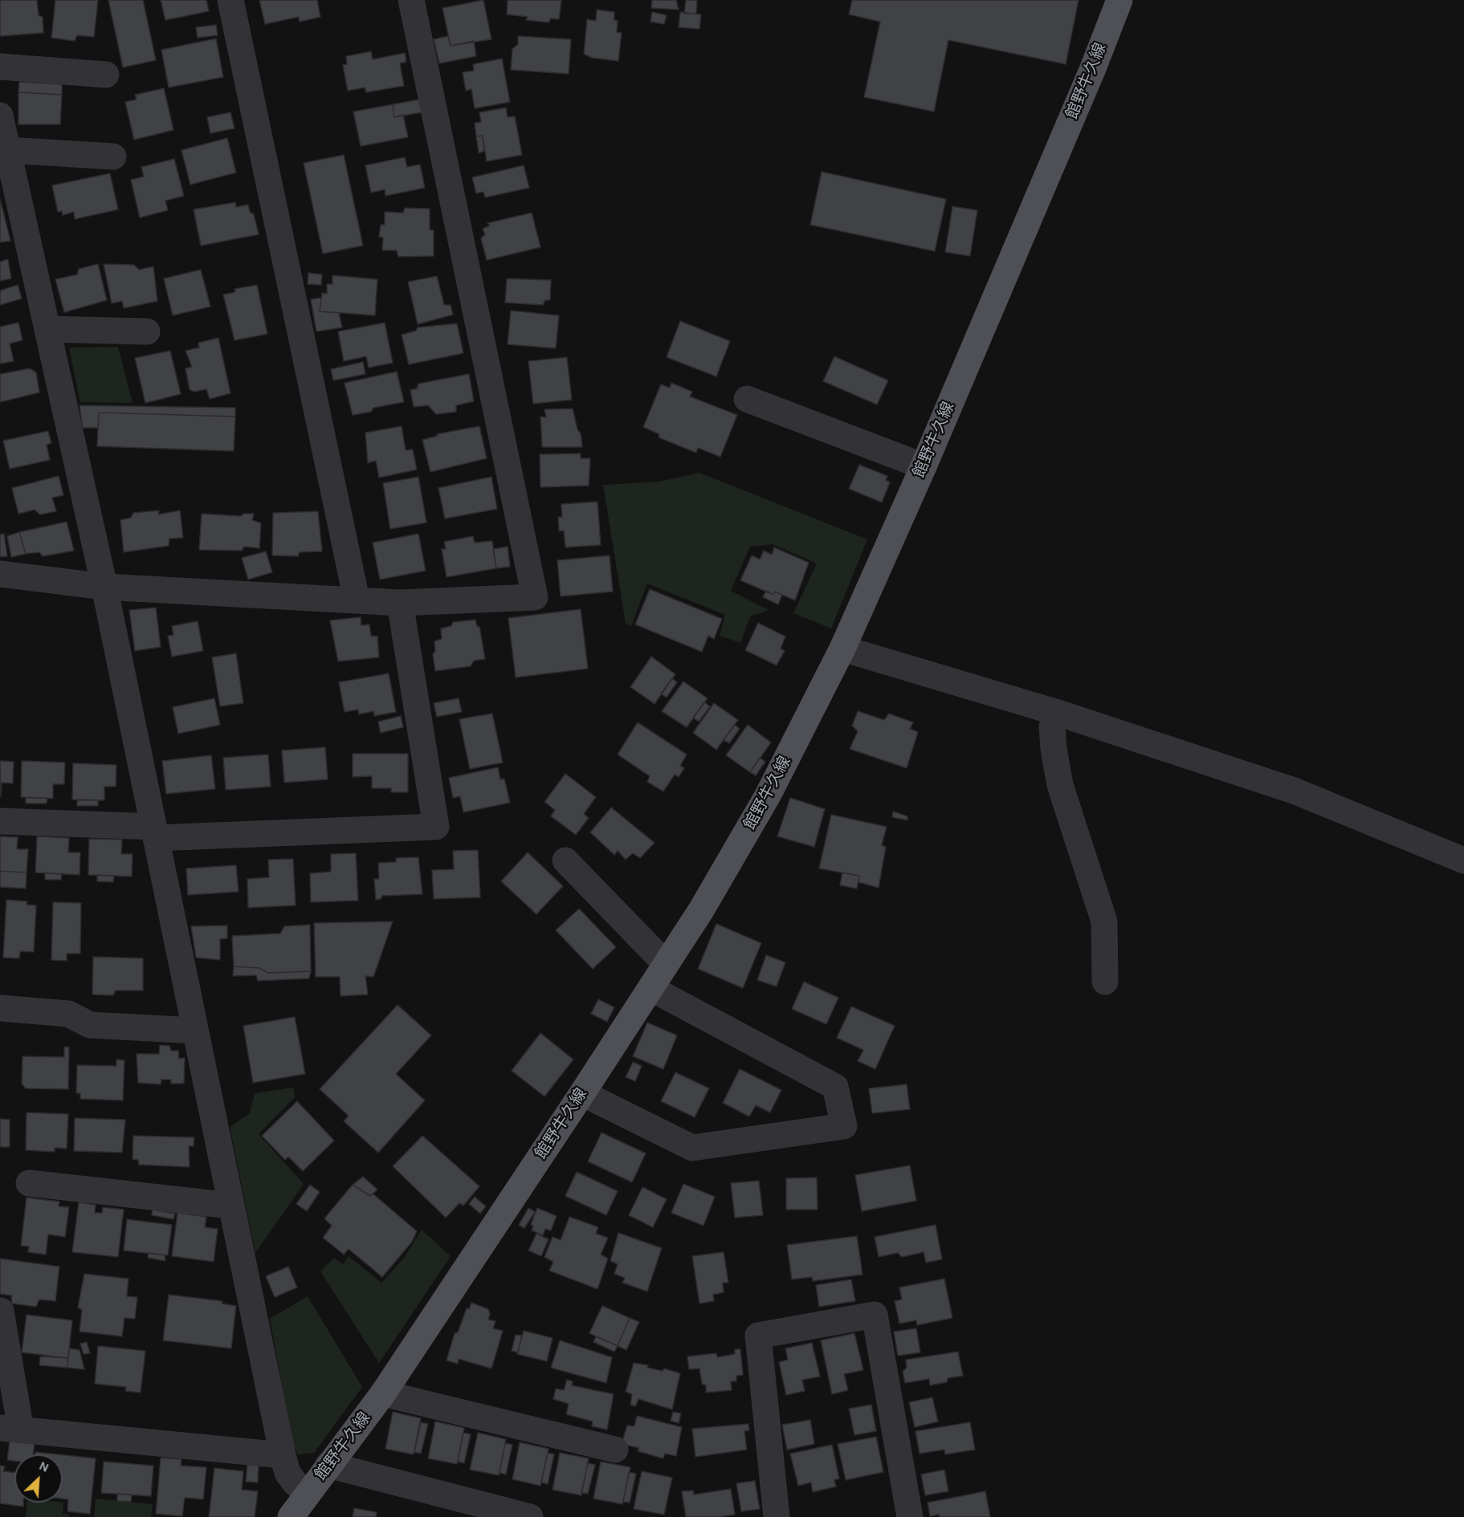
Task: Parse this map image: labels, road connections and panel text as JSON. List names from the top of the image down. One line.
{"streets":{"main road":["館野牛久線"]},"north":"top right"}
